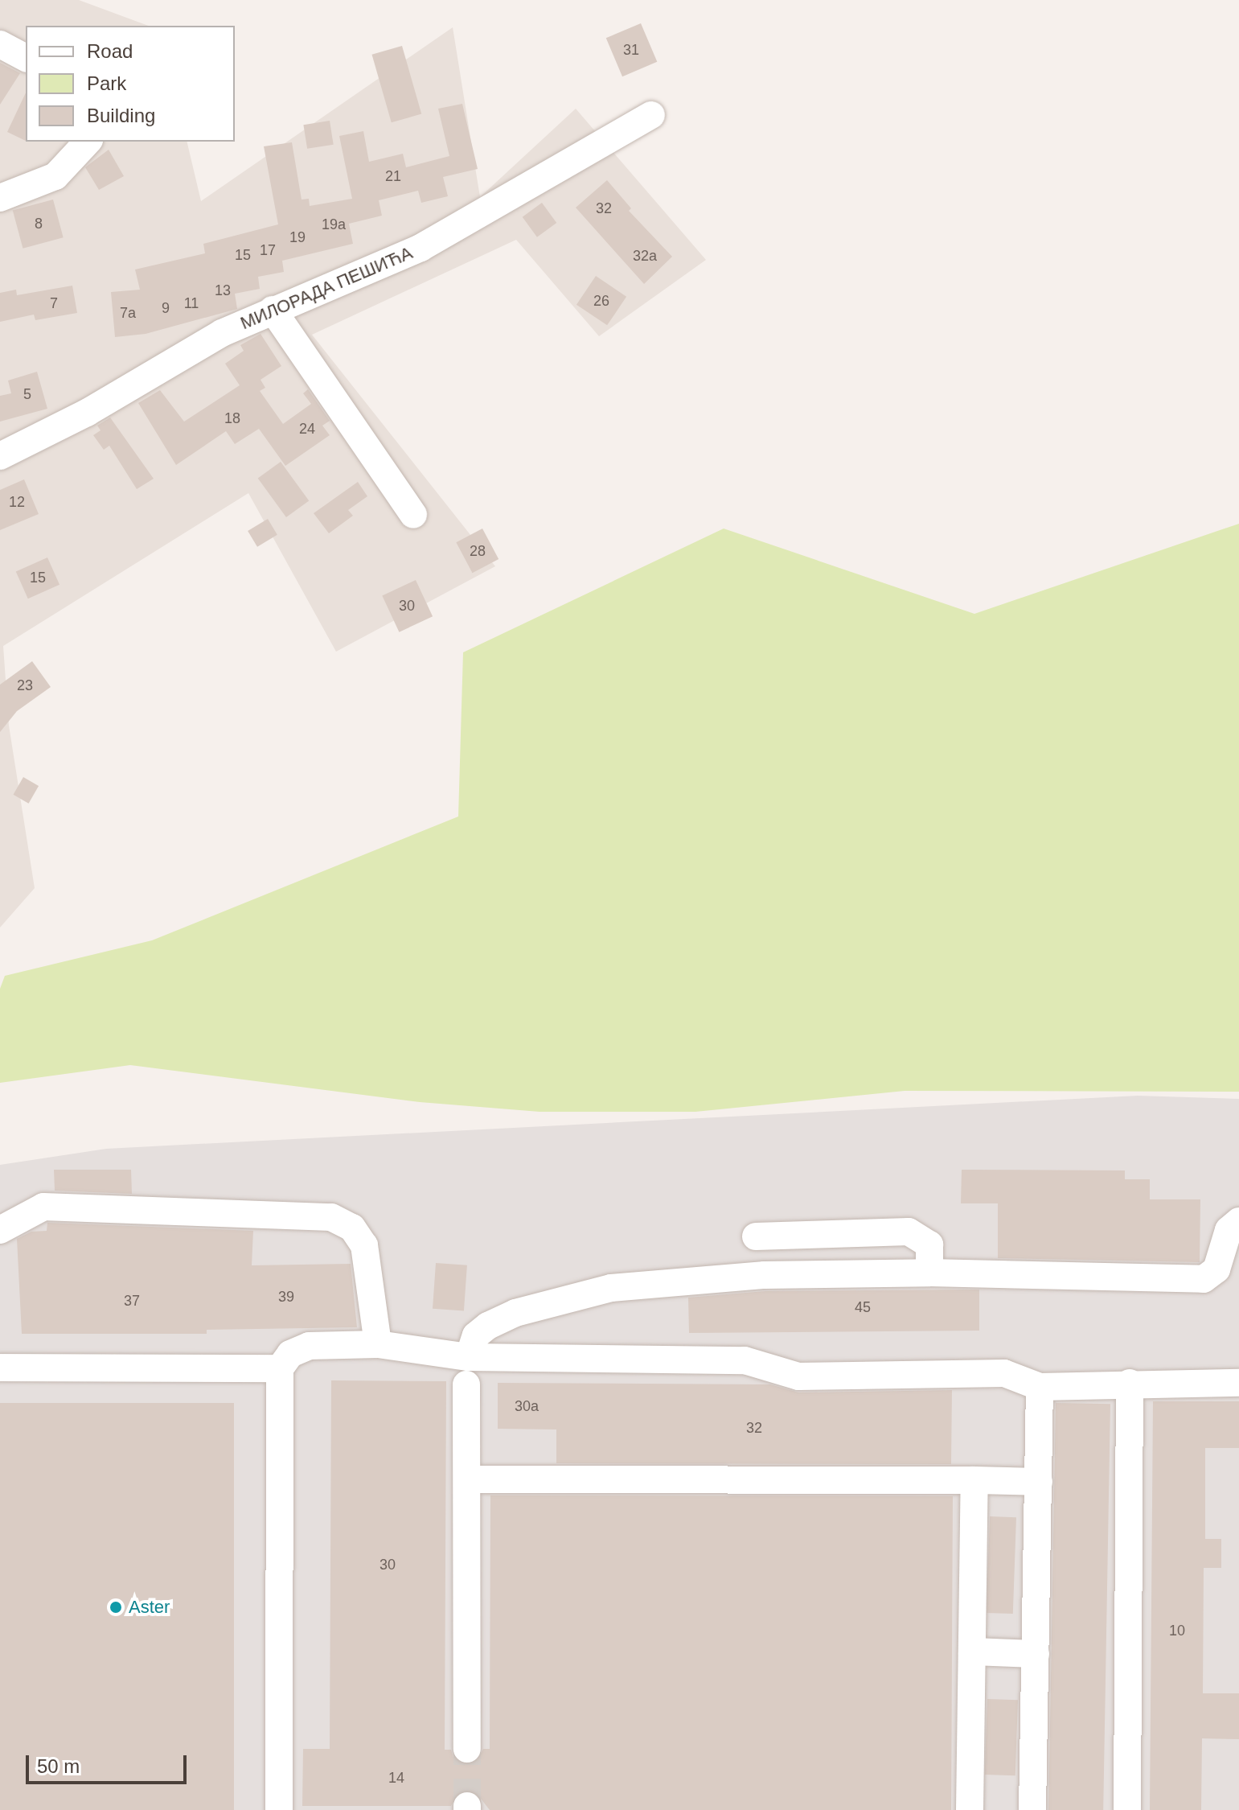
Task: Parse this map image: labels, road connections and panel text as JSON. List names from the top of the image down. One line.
{"streets":{"street":["МИЛОРАДА ПЕШИЋА"]},"places":["Aster"],"house_numbers":["31","21","32","8","19a","19","17","15","32a","13","26","7","11","9","7a","5","18","24","12","28","15","30","23","39","37","45","30a","32","30","10","14"],"legend":["Road","Park","Building"],"scale_bar":"50 m"}
